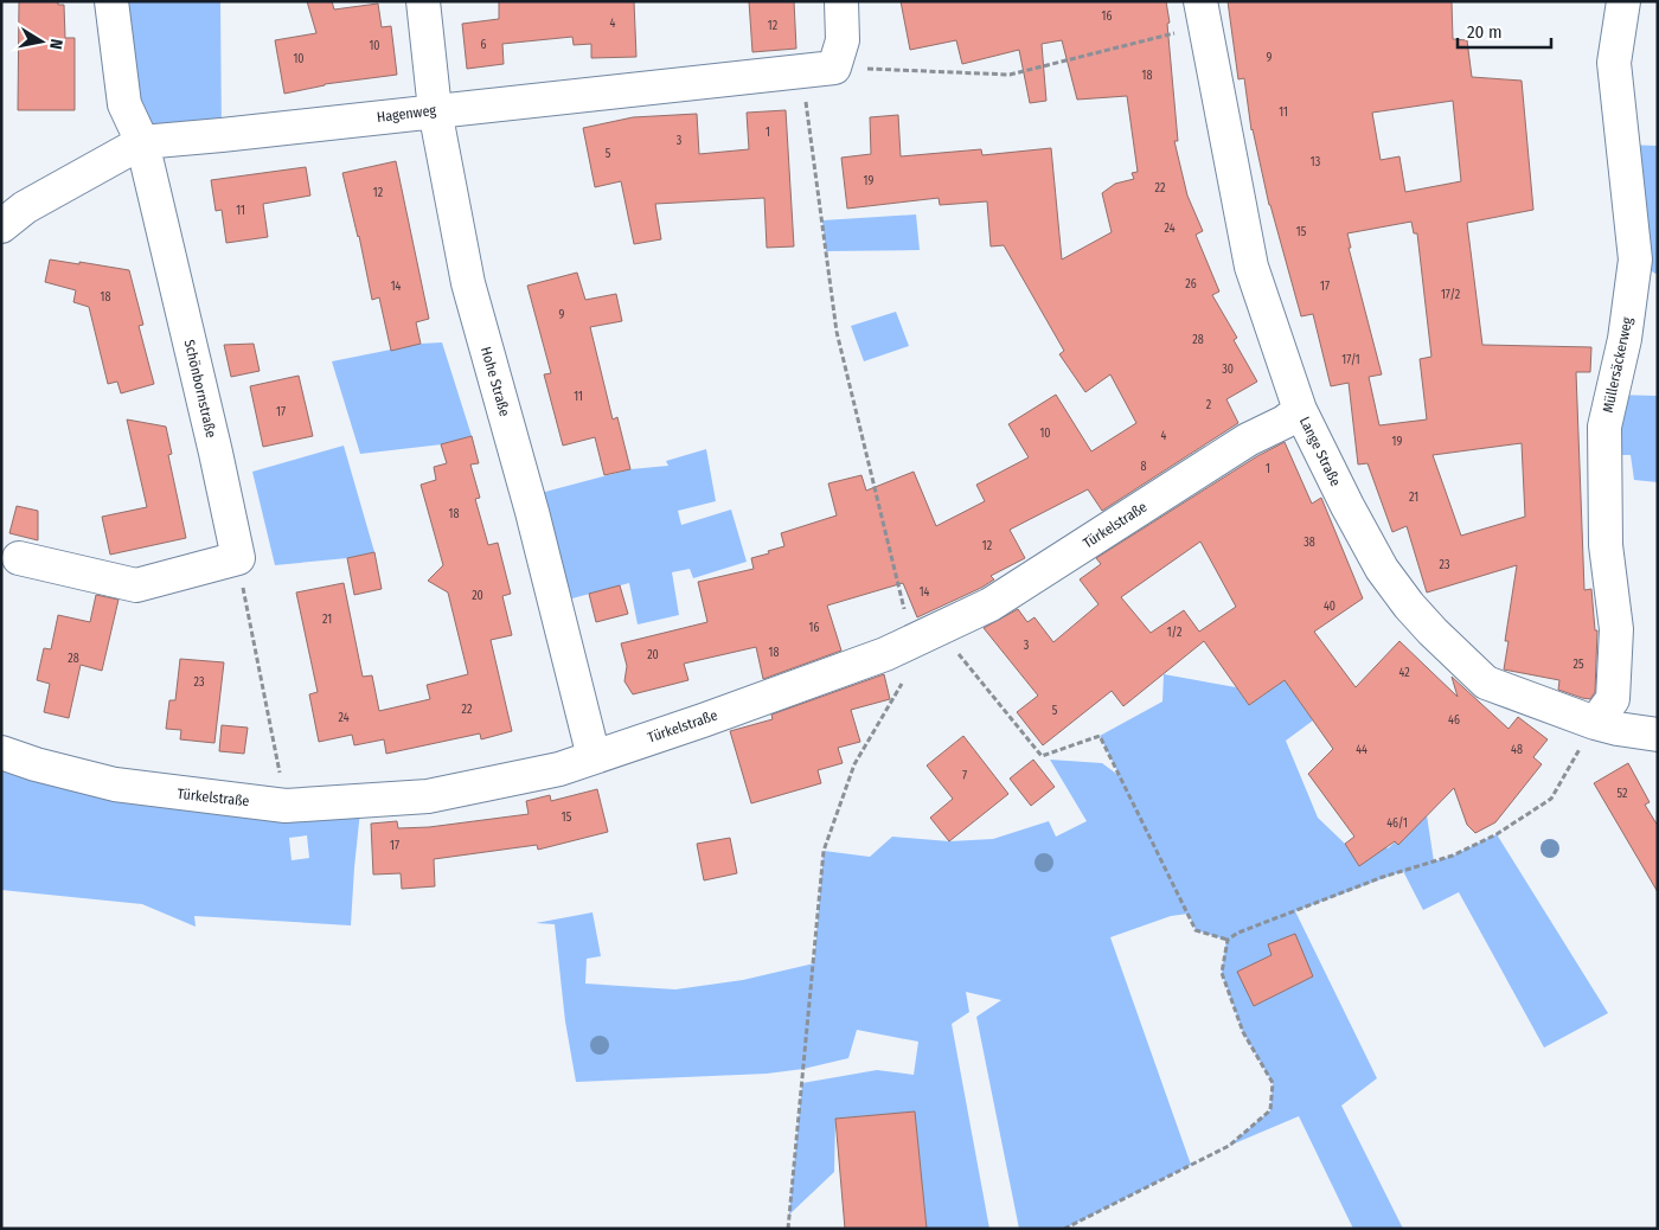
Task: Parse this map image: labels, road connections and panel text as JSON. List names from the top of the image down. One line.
{"streets":{"street":["Hagenweg","Müllersäckerweg","Hohe Straße","Schönbornstraße","Lange Straße","Türkelstraße"]},"crossings":[["Hagenweg","Hohe Straße"],["Hagenweg","Schönbornstraße"],["Müllersäckerweg","Lange Straße"],["Hohe Straße","Türkelstraße"],["Lange Straße","Türkelstraße"]],"house_numbers":["16","4","12","6","10","9","10","18","11","1","3","5","13","19","22","12","11","24","15","26","14","17","17/2","18","9","28","17/1","30","11","2","17","10","4","19","8","1","21","18","38","12","23","14","20","40","21","16","1/2","3","18","20","28","25","42","23","22","5","24","46","44","48","7","52","15","46/1","17"],"scale_bar":"20 m","north":"right"}
